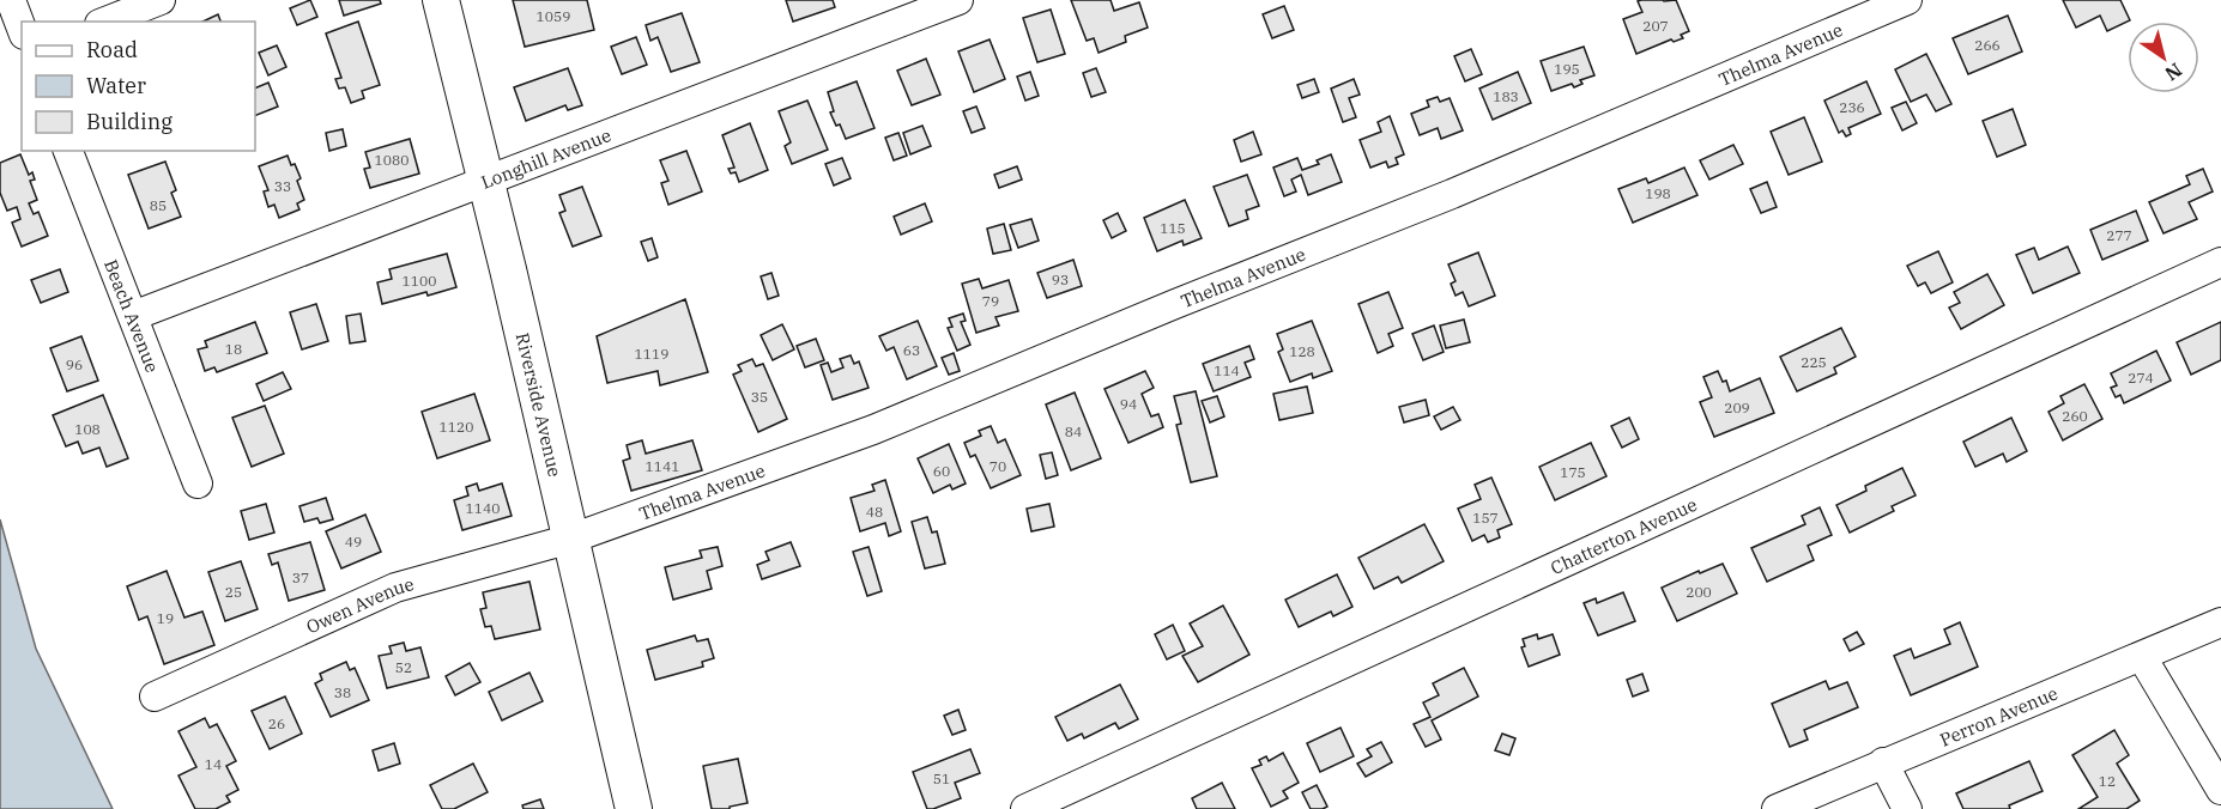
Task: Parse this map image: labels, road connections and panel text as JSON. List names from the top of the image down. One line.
{"streets":{"main road":["Riverside Avenue"],"street":["Thelma Avenue","Longhill Avenue","Beach Avenue","Chatterton Avenue","Owen Avenue","Perron Avenue"]},"crossings":[["Thelma Avenue","Riverside Avenue"],["Thelma Avenue","Owen Avenue"],["Longhill Avenue","Beach Avenue"],["Longhill Avenue","Riverside Avenue"],["Riverside Avenue","Owen Avenue"]],"house_numbers":["1059","207","266","195","183","236","1080","33","198","85","115","277","93","1100","79","18","63","128","1119","225","96","114","274","35","94","209","260","1120","108","84","1141","70","60","175","1140","48","157","49","37","25","200","19","52","38","26","14","51","12"],"legend":["Road","Water","Building"],"north":"bottom right"}
